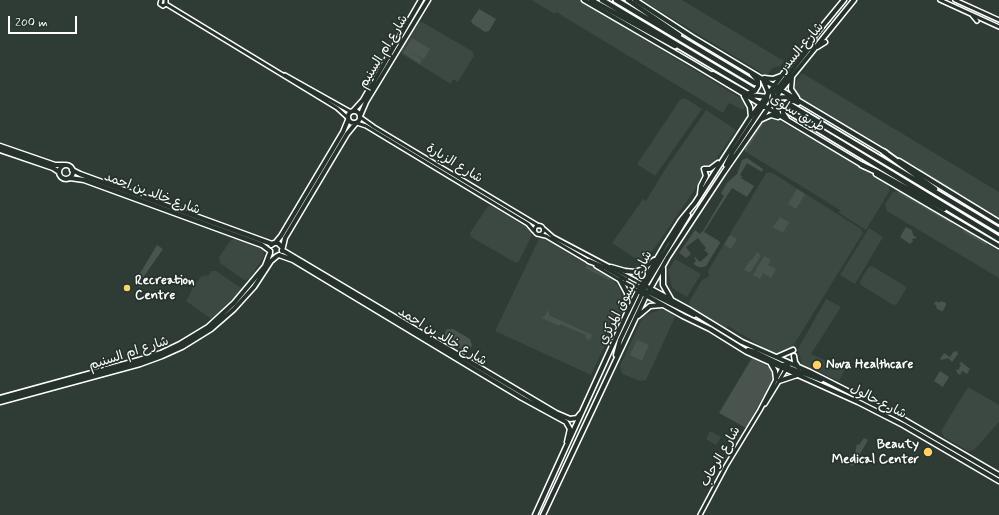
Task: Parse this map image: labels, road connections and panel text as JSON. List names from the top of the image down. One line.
{"streets":{"highway":["طريق سلوى"],"main road":["شارع السدر","شارع ام السنيم","شارع خالد بن احمد","شارع السوق المركزي","شارع حالول"],"street":["شارع الزبارة","شارع الرحاب"]},"crossings":[["شارع السدر","طريق سلوى"],["شارع السدر","شارع السوق المركزي"],["شارع ام السنيم","شارع الزبارة"],["شارع ام السنيم","شارع خالد بن احمد"],["طريق سلوى","شارع السوق المركزي"],["شارع خالد بن احمد","شارع السوق المركزي"],["شارع السوق المركزي","شارع حالول"],["شارع حالول","شارع الرحاب"]],"places":["Recreation Centre","Nova Healthcare","Beauty Medical Center"],"scale_bar":"200 m"}
